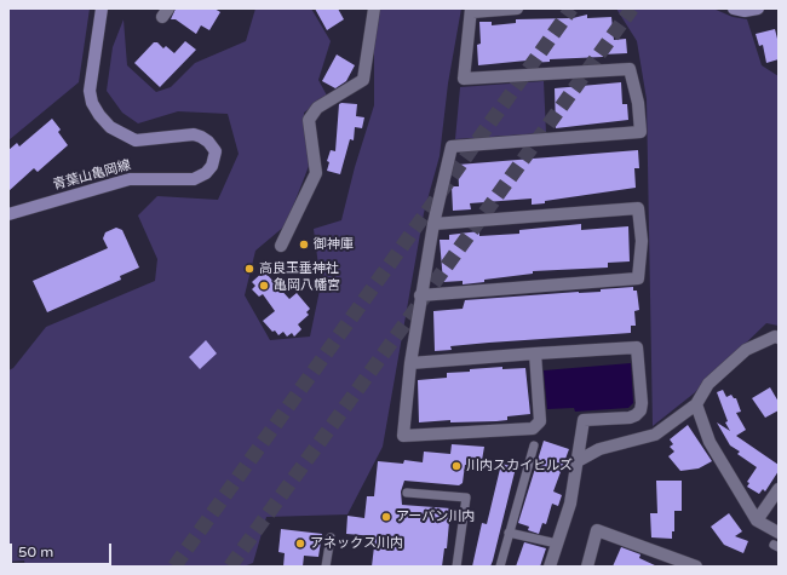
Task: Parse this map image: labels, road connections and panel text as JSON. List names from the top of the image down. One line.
{"streets":{"street":["青葉山亀岡線"]},"places":["御神庫","高良玉垂神社","亀岡八幡宮","川内スカイヒルズ","アーバン川内","アネックス川内"],"scale_bar":"50 m"}
